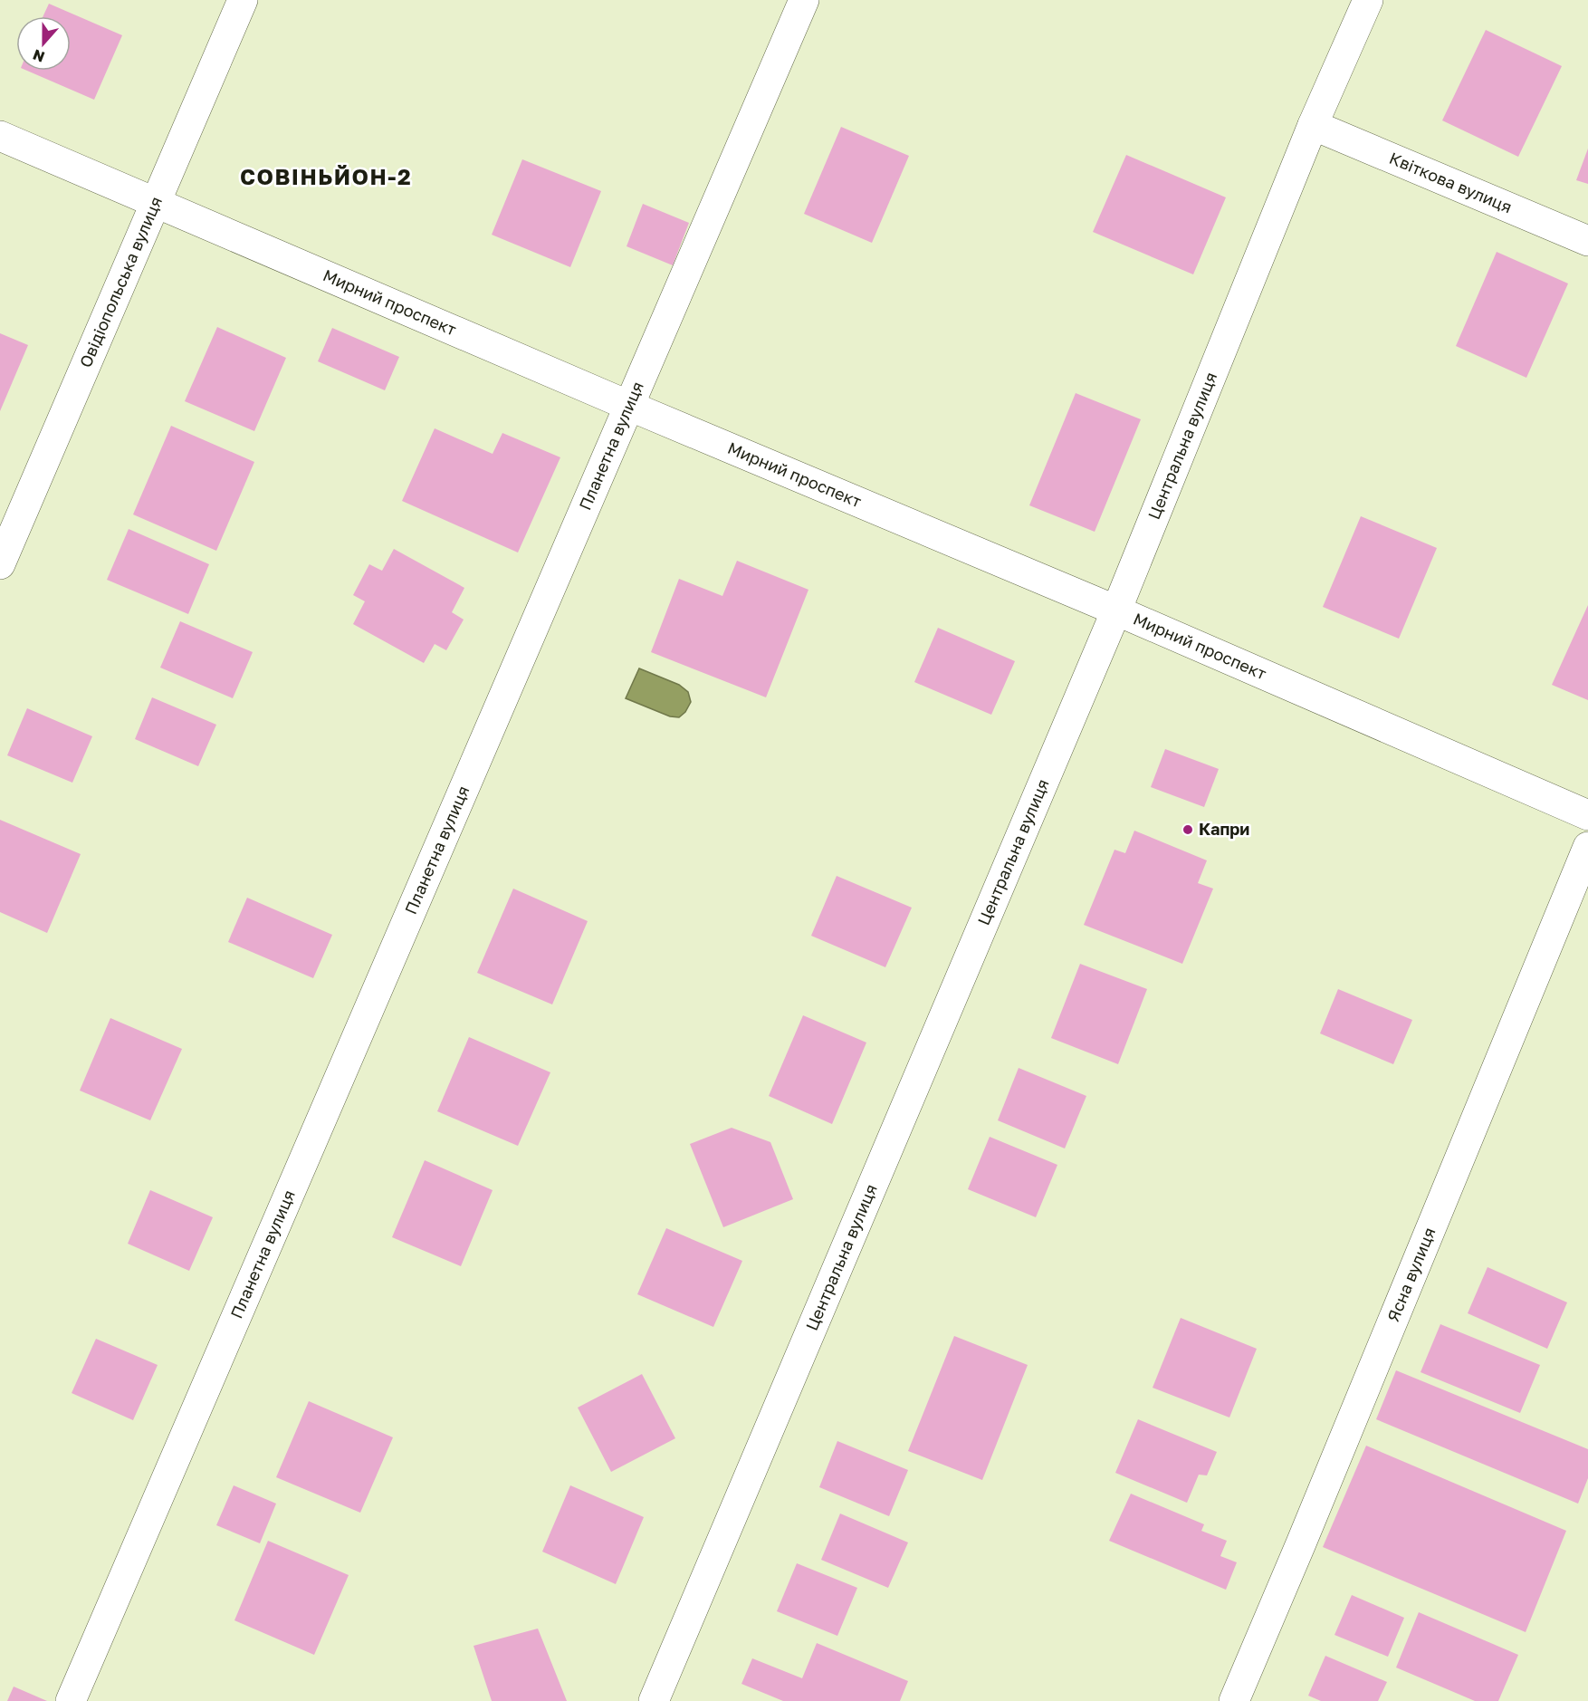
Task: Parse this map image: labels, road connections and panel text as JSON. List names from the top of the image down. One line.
{"streets":{"street":["Квіткова вулиця","Овідіопольська вулиця","Мирний проспект","Центральна вулиця","Планетна вулиця","Ясна вулиця"]},"crossings":[["Квіткова вулиця","Центральна вулиця"],["Овідіопольська вулиця","Мирний проспект"],["Мирний проспект","Центральна вулиця"],["Мирний проспект","Планетна вулиця"]],"districts":["СОВІНЬЙОН-2"],"places":["Капри"],"north":"bottom"}
